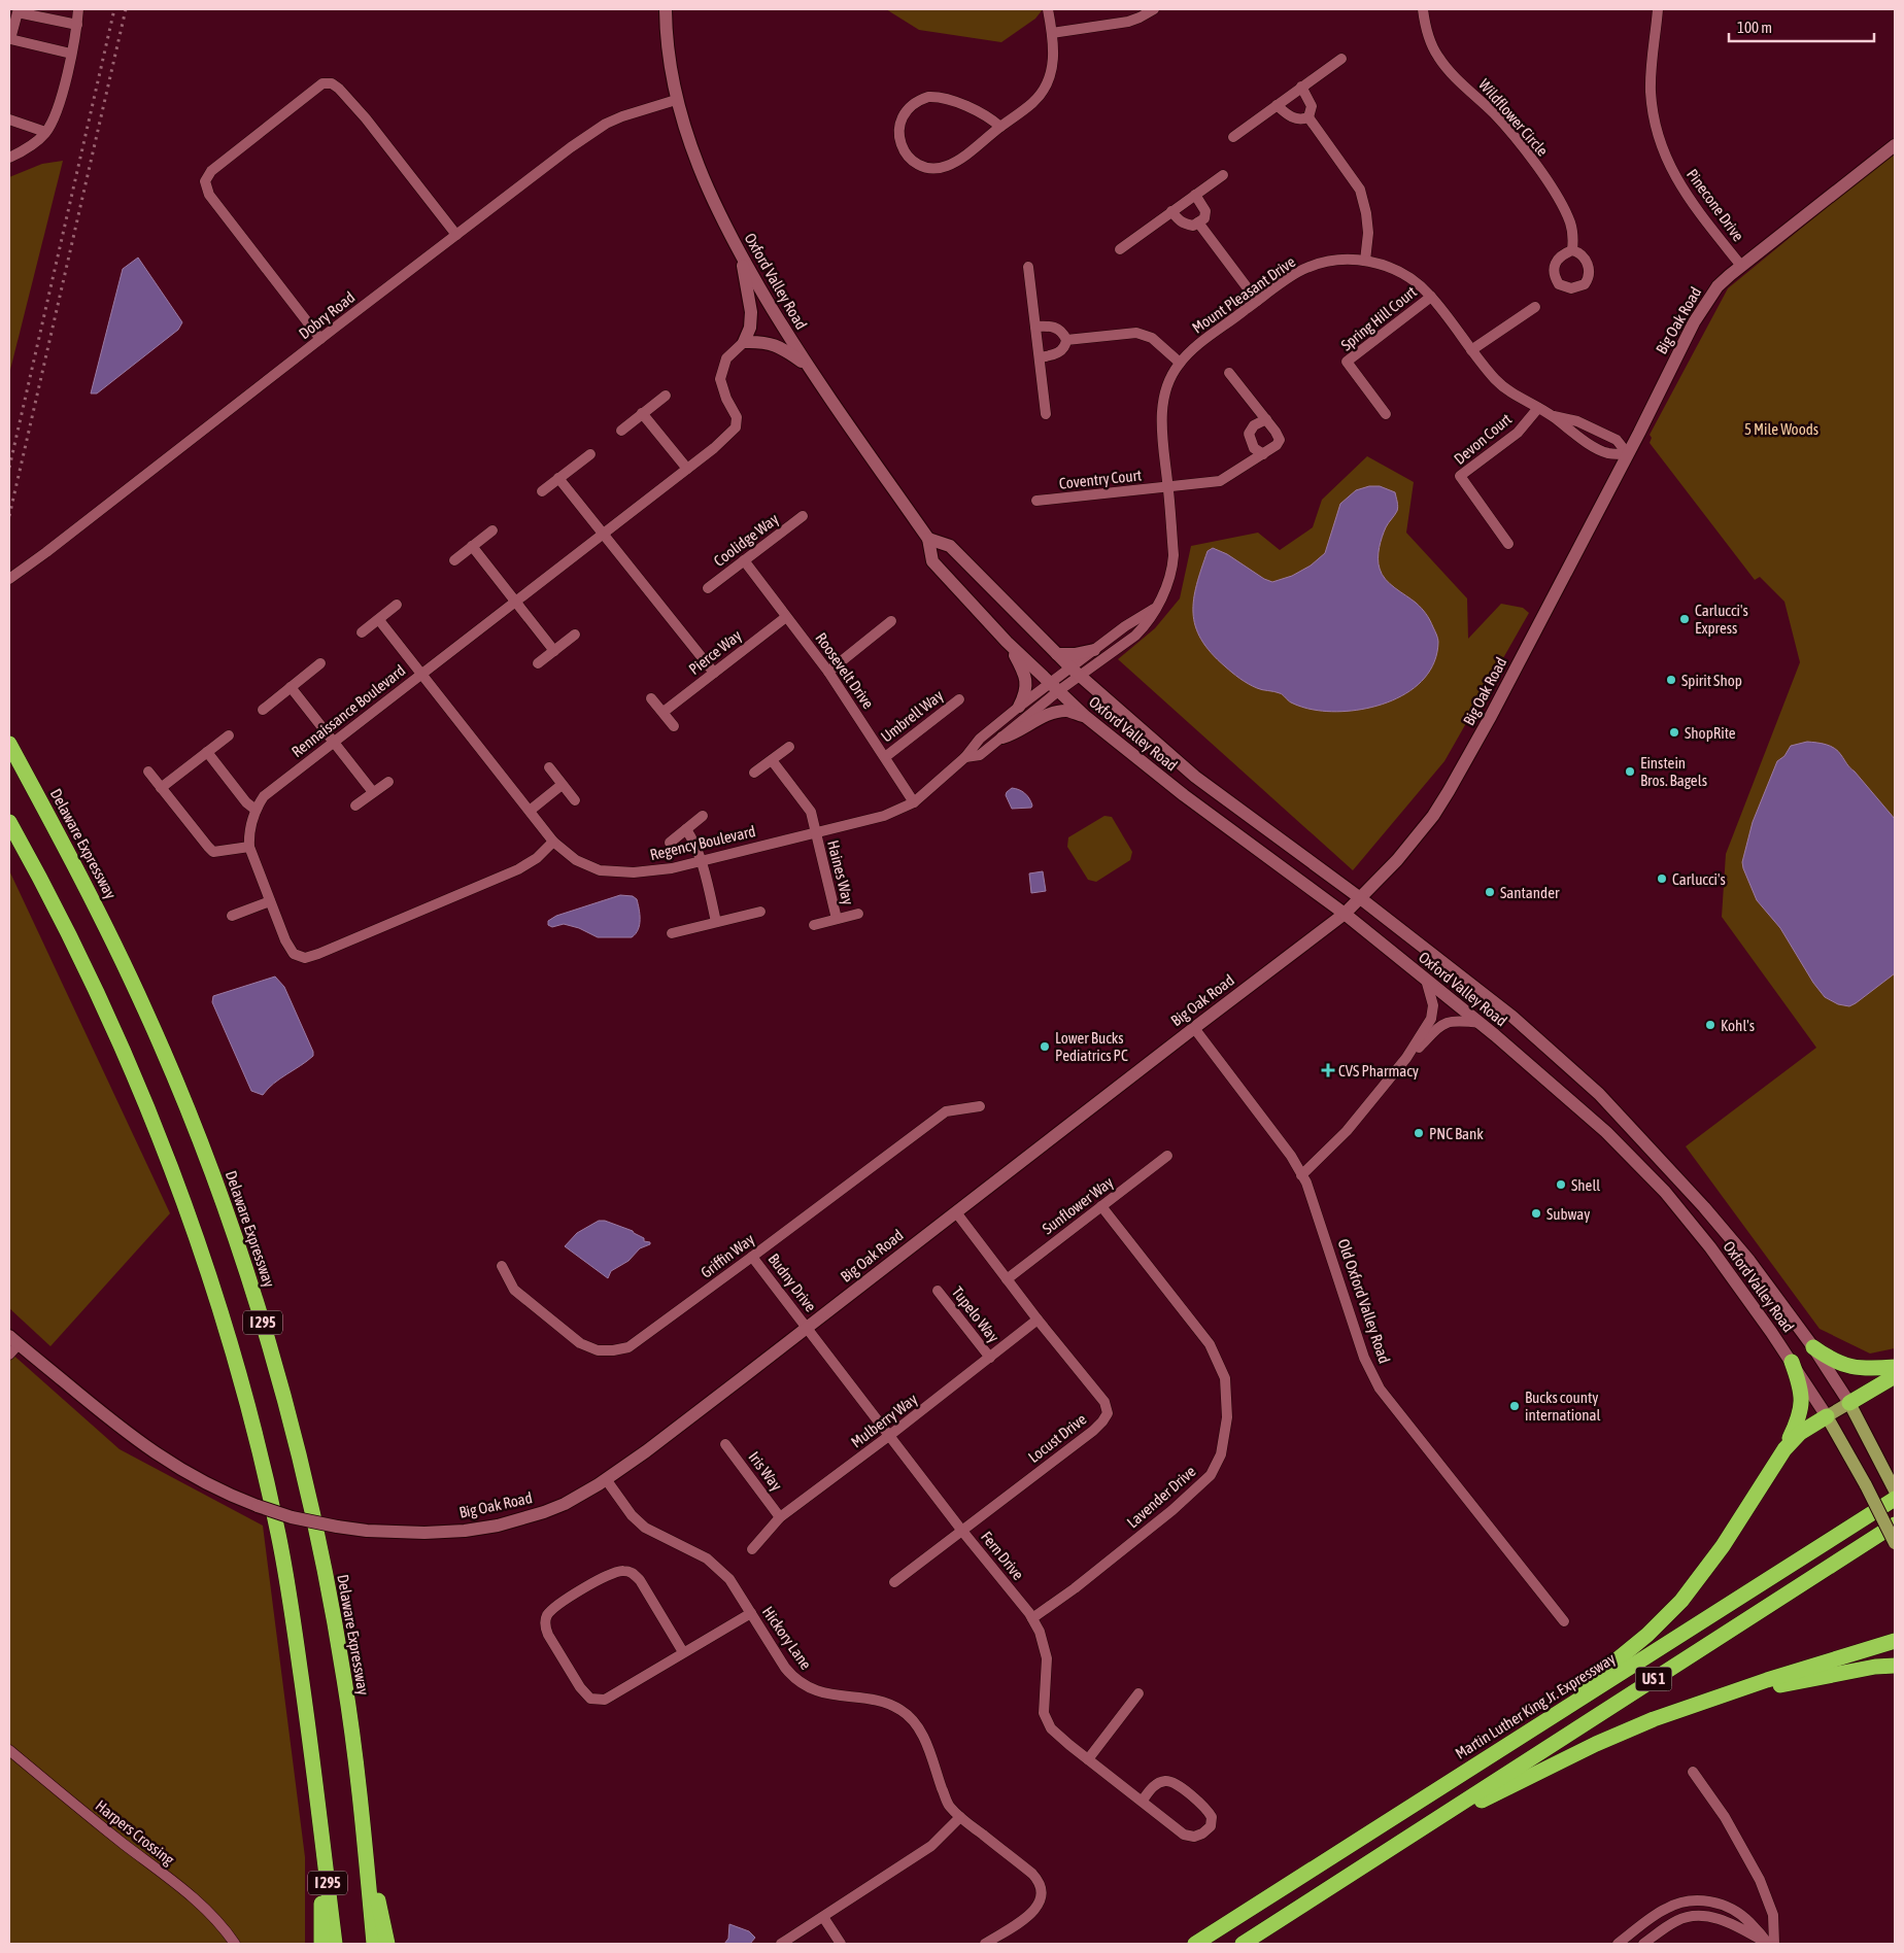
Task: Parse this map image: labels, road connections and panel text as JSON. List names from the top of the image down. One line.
{"streets":{"highway":["Delaware Expressway","I 295","US 1","Martin Luther King Jr. Expressway"],"main road":["Oxford Valley Road","Big Oak Road"],"street":["Wildflower Circle","Pinecone Drive","Mount Pleasant Drive","Dobry Road","Spring Hill Court","Devon Court","Coventry Court","Coolidge Way","Pierce Way","Roosevelt Drive","Rennaissance Boulevard","Umbrell Way","Regency Boulevard","Haines Way","Sunflower Way","Griffin Way","Budny Drive","Old Oxford Valley Road","Tupelo Way","Mulberry Way","Locust Drive","Iris Way","Lavender Drive","Fern Drive","Hickory Lane","Harpers Crossing"]},"crossings":[["Pinecone Drive","Big Oak Road"],["Oxford Valley Road","Mount Pleasant Drive"],["Oxford Valley Road","Dobry Road"],["Oxford Valley Road","Big Oak Road"],["Oxford Valley Road","Regency Boulevard"],["Mount Pleasant Drive","Spring Hill Court"],["Mount Pleasant Drive","Big Oak Road"],["Mount Pleasant Drive","Devon Court"],["Mount Pleasant Drive","Coventry Court"],["Mount Pleasant Drive","Regency Boulevard"],["Big Oak Road","Budny Drive"],["Big Oak Road","Old Oxford Valley Road"],["Big Oak Road","Locust Drive"],["Big Oak Road","Fern Drive"],["Big Oak Road","Hickory Lane"],["Coolidge Way","Roosevelt Drive"],["Pierce Way","Roosevelt Drive"],["Roosevelt Drive","Umbrell Way"],["Roosevelt Drive","Regency Boulevard"],["Rennaissance Boulevard","Regency Boulevard"],["Regency Boulevard","Haines Way"],["Sunflower Way","Locust Drive"],["Sunflower Way","Lavender Drive"],["Griffin Way","Budny Drive"],["Budny Drive","Fern Drive"],["Tupelo Way","Mulberry Way"],["Mulberry Way","Locust Drive"],["Mulberry Way","Iris Way"],["Mulberry Way","Fern Drive"],["Locust Drive","Fern Drive"],["Lavender Drive","Fern Drive"]],"parks":["5 Mile Woods"],"places":{"other":["Carlucci's Express","Spirit Shop","ShopRite","Einstein Bros. Bagels","Carlucci's","Santander","Kohl's","Lower Bucks Pediatrics PC","PNC Bank","Shell","Subway","Bucks county international"],"health":["CVS Pharmacy"]},"scale_bar":"100 m"}
